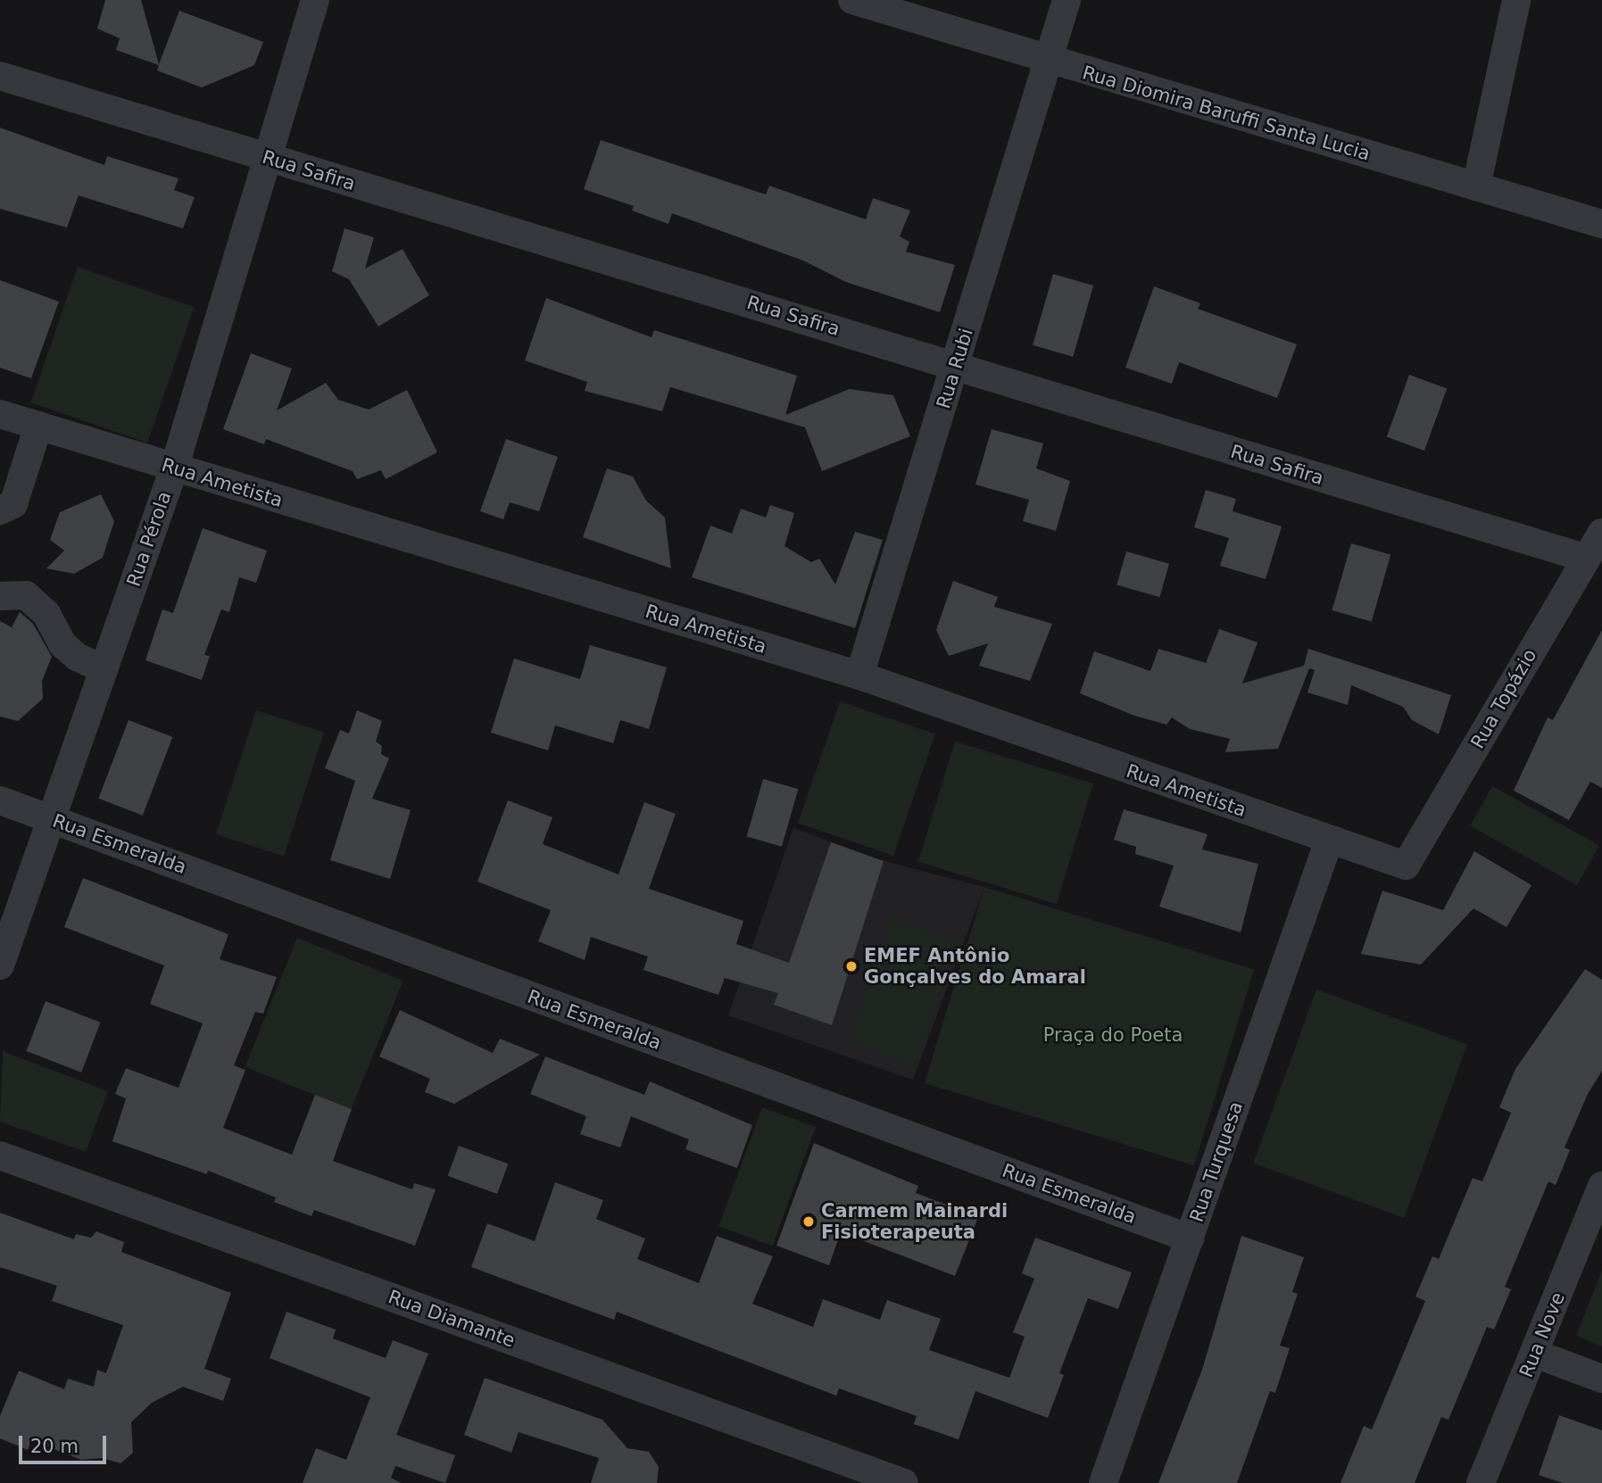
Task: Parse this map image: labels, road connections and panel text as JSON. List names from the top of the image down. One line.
{"streets":{"street":["Rua Diomira Baruffi Santa Lucia","Rua Safira","Rua Rubi","Rua Ametista","Rua Pérola","Rua Topázio","Rua Esmeralda","Rua Turquesa","Rua Diamante","Rua Nove"]},"crossings":[["Rua Diomira Baruffi Santa Lucia","Rua Rubi"],["Rua Safira","Rua Rubi"],["Rua Safira","Rua Pérola"],["Rua Safira","Rua Topázio"],["Rua Rubi","Rua Ametista"],["Rua Ametista","Rua Pérola"],["Rua Ametista","Rua Topázio"],["Rua Ametista","Rua Turquesa"],["Rua Pérola","Rua Esmeralda"],["Rua Esmeralda","Rua Turquesa"]],"parks":["Praça do Poeta"],"places":["EMEF Antônio Gonçalves do Amaral","Carmem Mainardi Fisioterapeuta"],"scale_bar":"20 m"}
